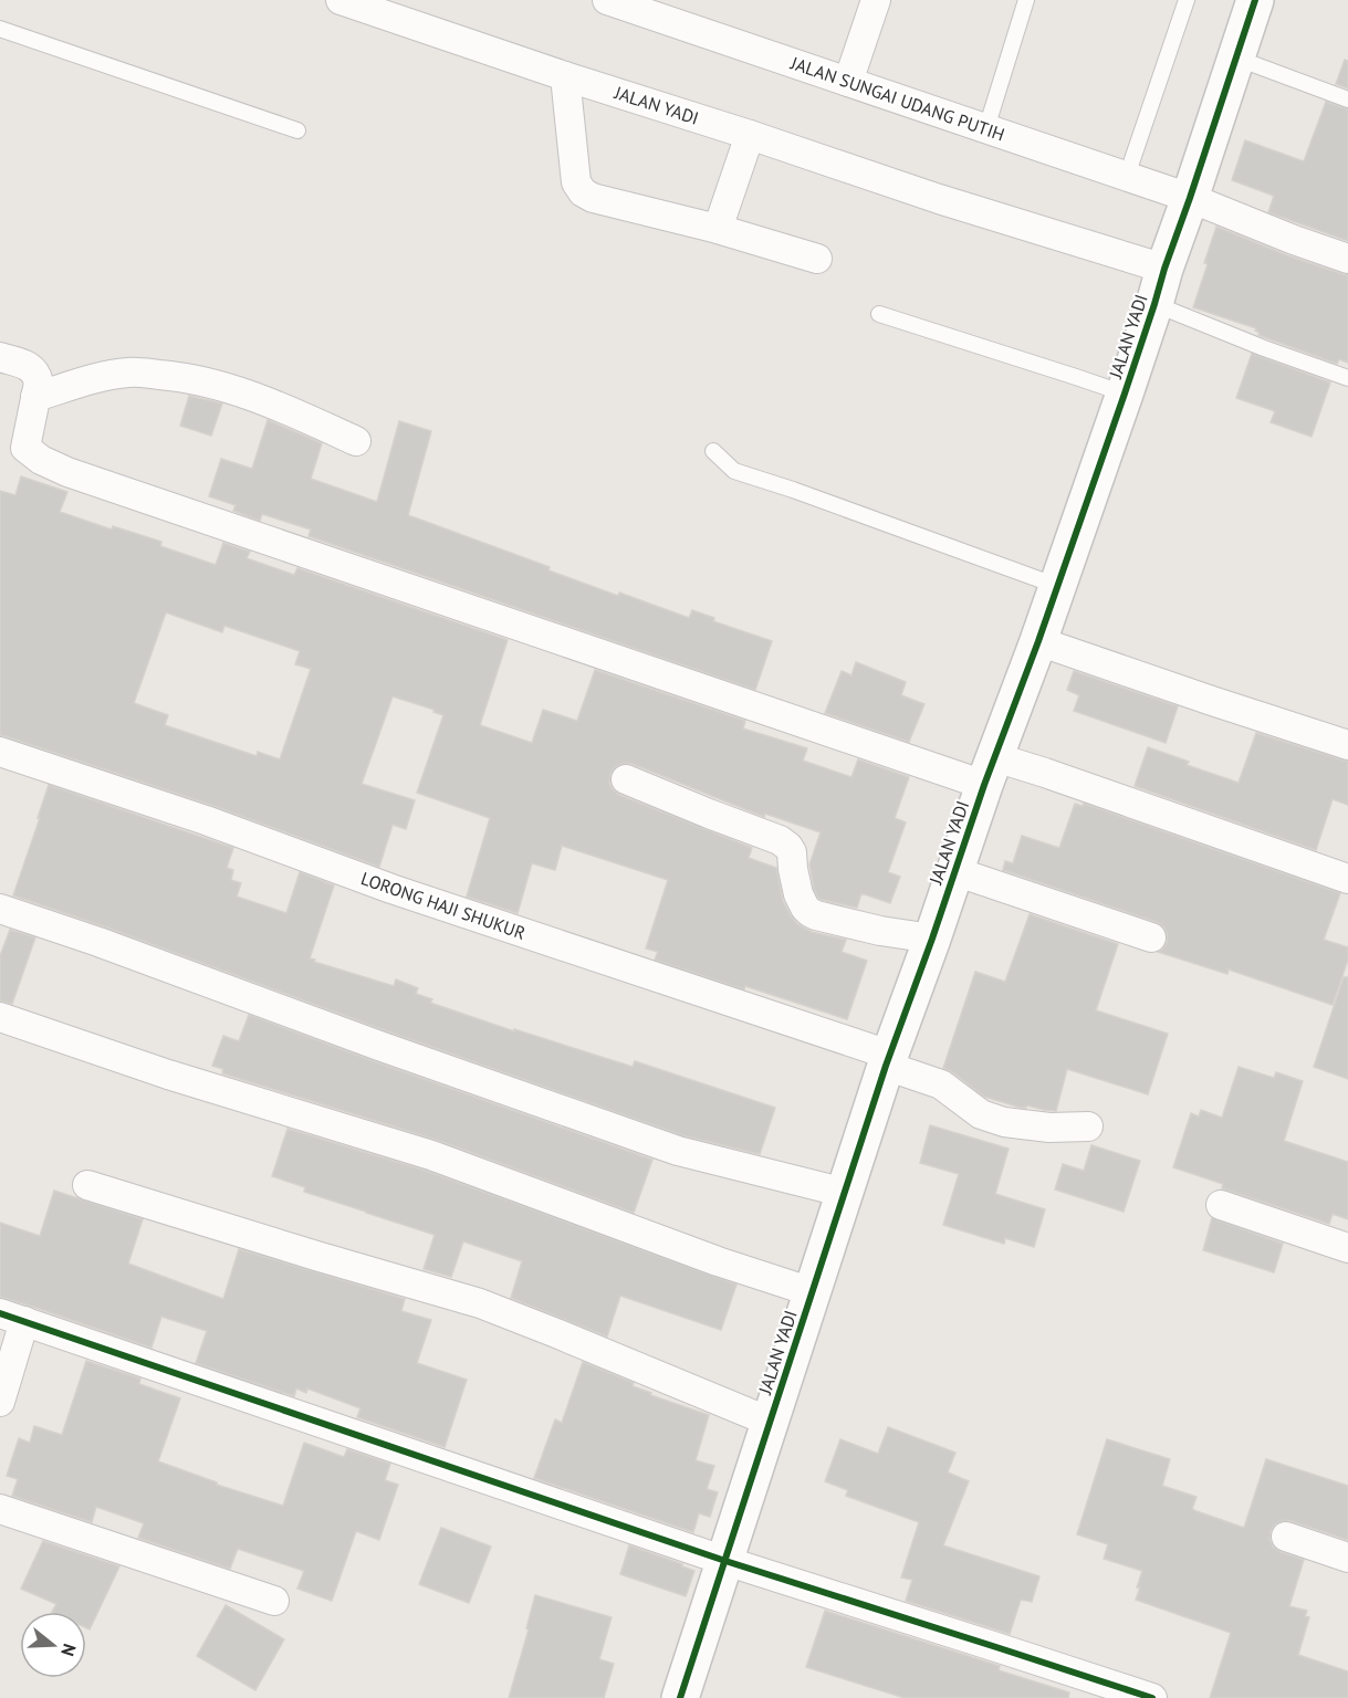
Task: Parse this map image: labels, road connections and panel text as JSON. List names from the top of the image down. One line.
{"streets":{"street":["JALAN SUNGAI UDANG PUTIH","JALAN YADI","LORONG HAJI SHUKUR"]},"crossings":[["JALAN SUNGAI UDANG PUTIH","JALAN YADI"],["JALAN YADI","LORONG HAJI SHUKUR"]],"north":"right"}
